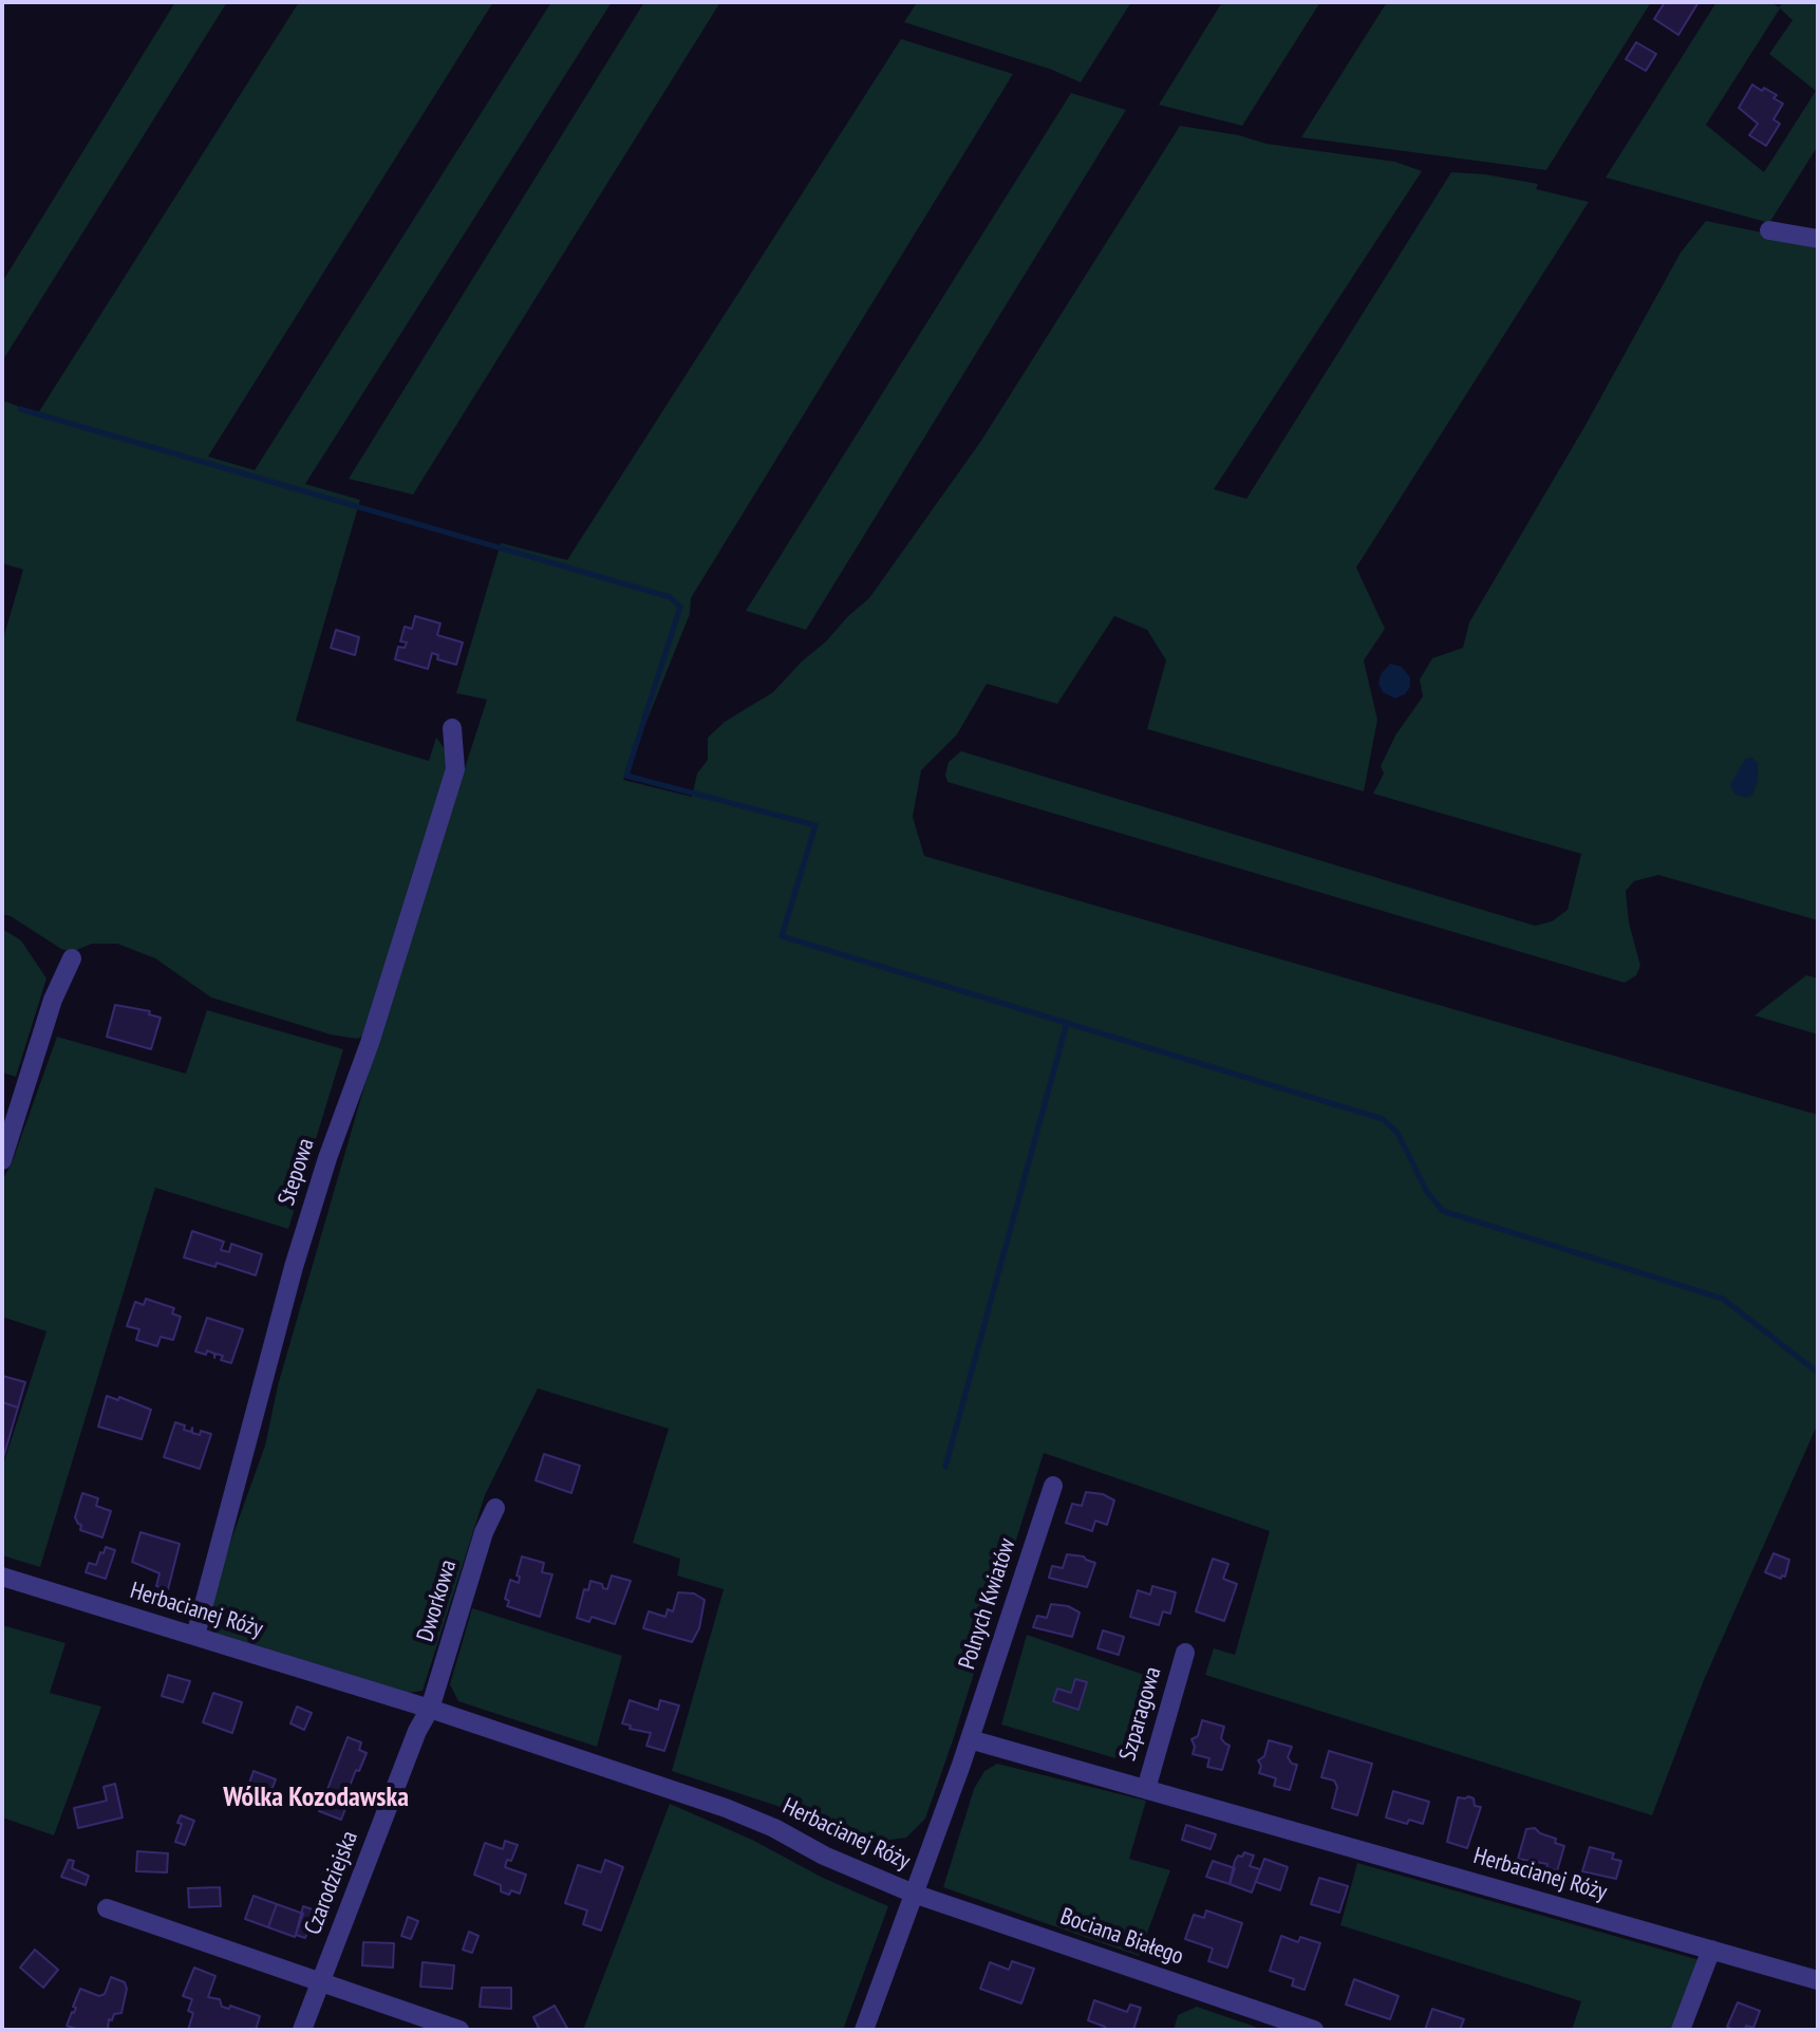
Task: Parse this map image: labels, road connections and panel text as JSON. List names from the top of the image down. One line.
{"streets":{"street":["Stepowa","Dworkowa","Polnych Kwiatów","Herbacianej Róży","Szparagowa","Czarodziejska","Bociana Białego"]},"crossings":[["Stepowa","Herbacianej Róży"],["Dworkowa","Herbacianej Róży"],["Dworkowa","Czarodziejska"],["Polnych Kwiatów","Herbacianej Róży"],["Herbacianej Róży","Szparagowa"],["Herbacianej Róży","Czarodziejska"],["Herbacianej Róży","Bociana Białego"]],"districts":["Wólka Kozodawska"]}
